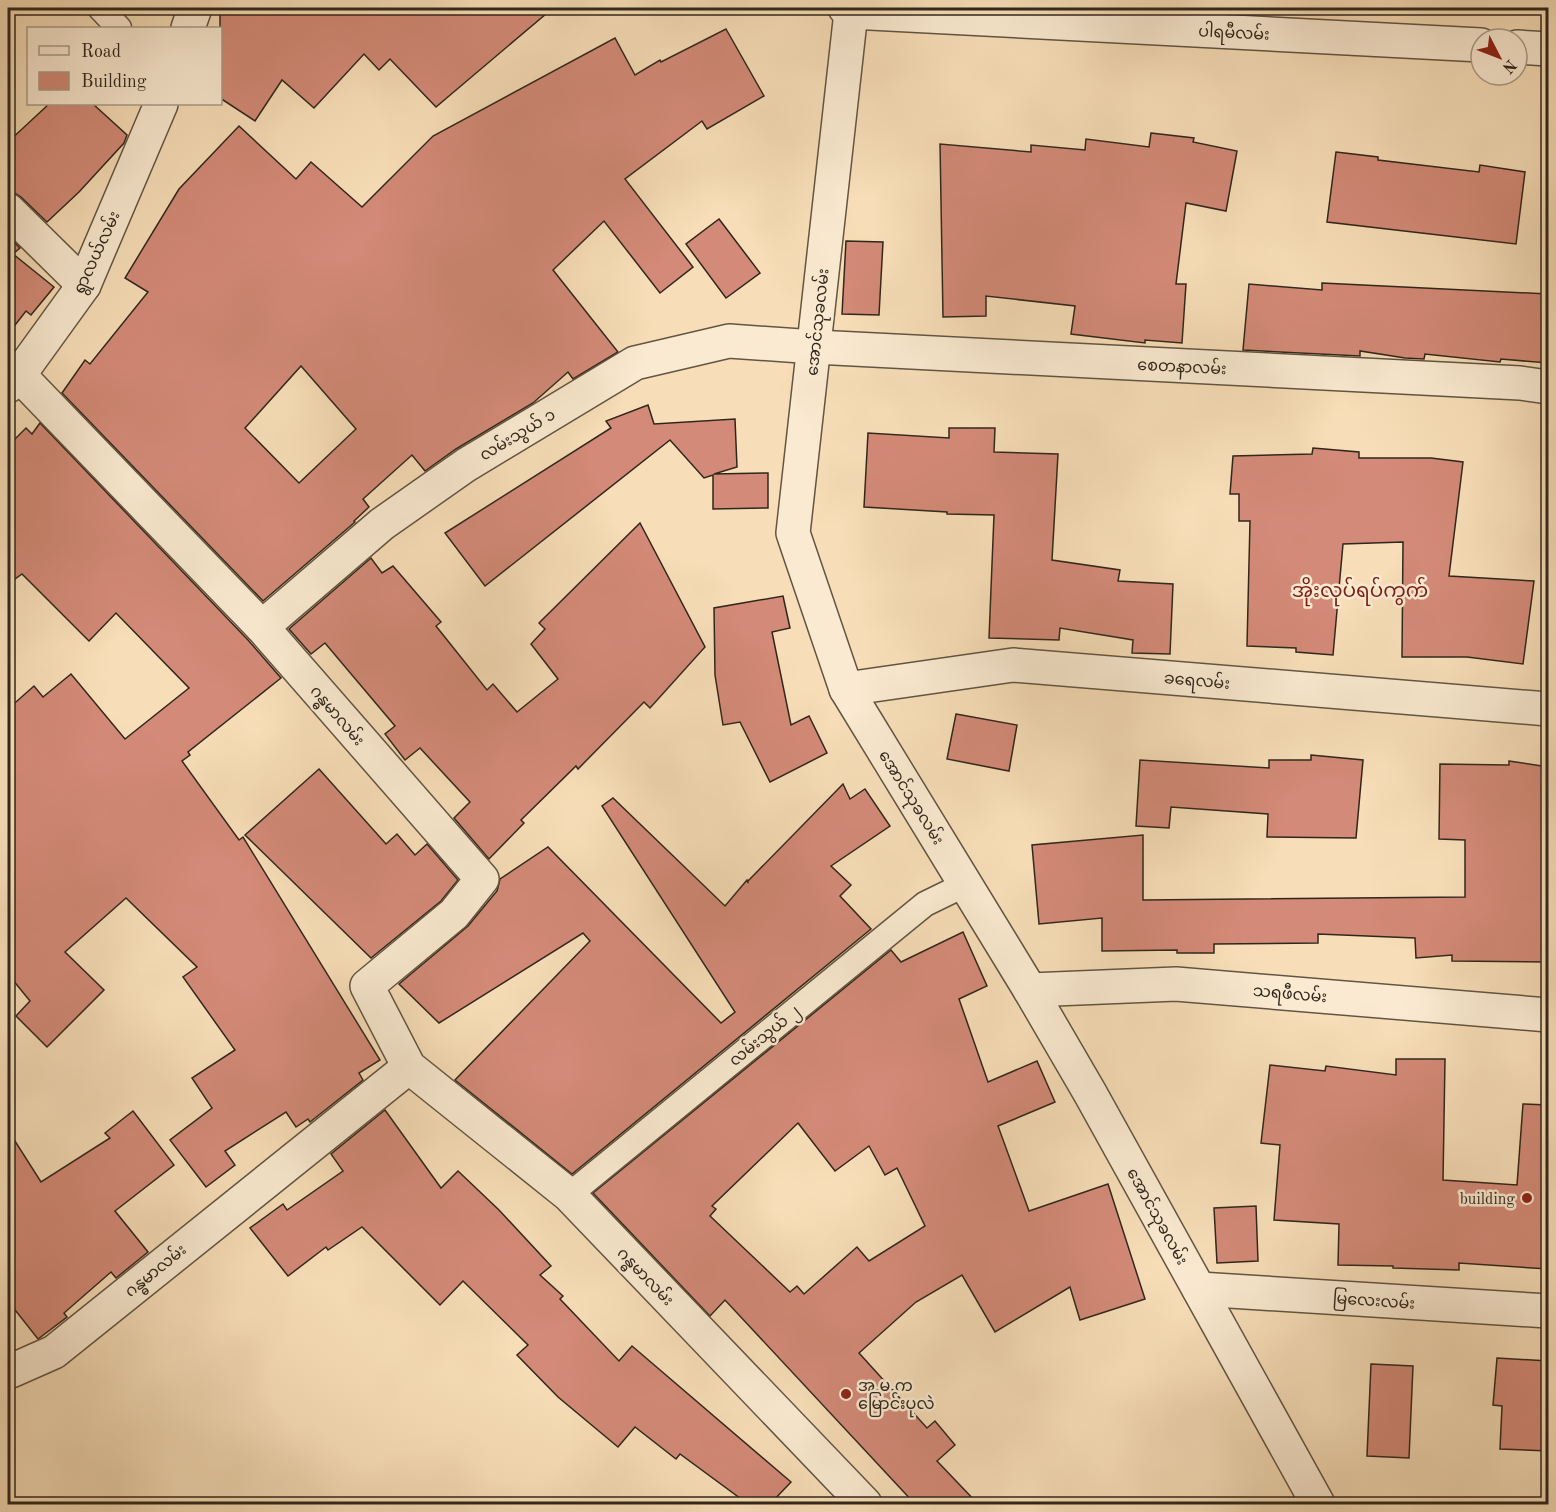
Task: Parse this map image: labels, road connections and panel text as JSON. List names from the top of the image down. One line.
{"streets":{"street":["ပါရမီလမ်း","ရွာလယ်လမ်း","အောင်သုခလမ်း","စေတနာလမ်း","လမ်းသွယ် ၁","ခရေလမ်း","ဂန္ဓမာလမ်း","သရဖီလမ်း","မြလေးလမ်း"],"lane":["လမ်းသွယ် ၂"]},"crossings":[["ပါရမီလမ်း","အောင်သုခလမ်း"],["ရွာလယ်လမ်း","ဂန္ဓမာလမ်း"],["အောင်သုခလမ်း","စေတနာလမ်း"],["အောင်သုခလမ်း","လမ်းသွယ် ၁"],["အောင်သုခလမ်း","ခရေလမ်း"],["အောင်သုခလမ်း","သရဖီလမ်း"],["အောင်သုခလမ်း","လမ်းသွယ် ၂"],["အောင်သုခလမ်း","မြလေးလမ်း"],["စေတနာလမ်း","လမ်းသွယ် ၁"],["လမ်းသွယ် ၁","ဂန္ဓမာလမ်း"],["ဂန္ဓမာလမ်း","လမ်းသွယ် ၂"]],"districts":["အိုးလုပ်ရပ်ကွက်"],"places":["building","အ.မ.က မြောင်းပုလဲ"],"legend":["Road","Building"],"north":"bottom right"}
